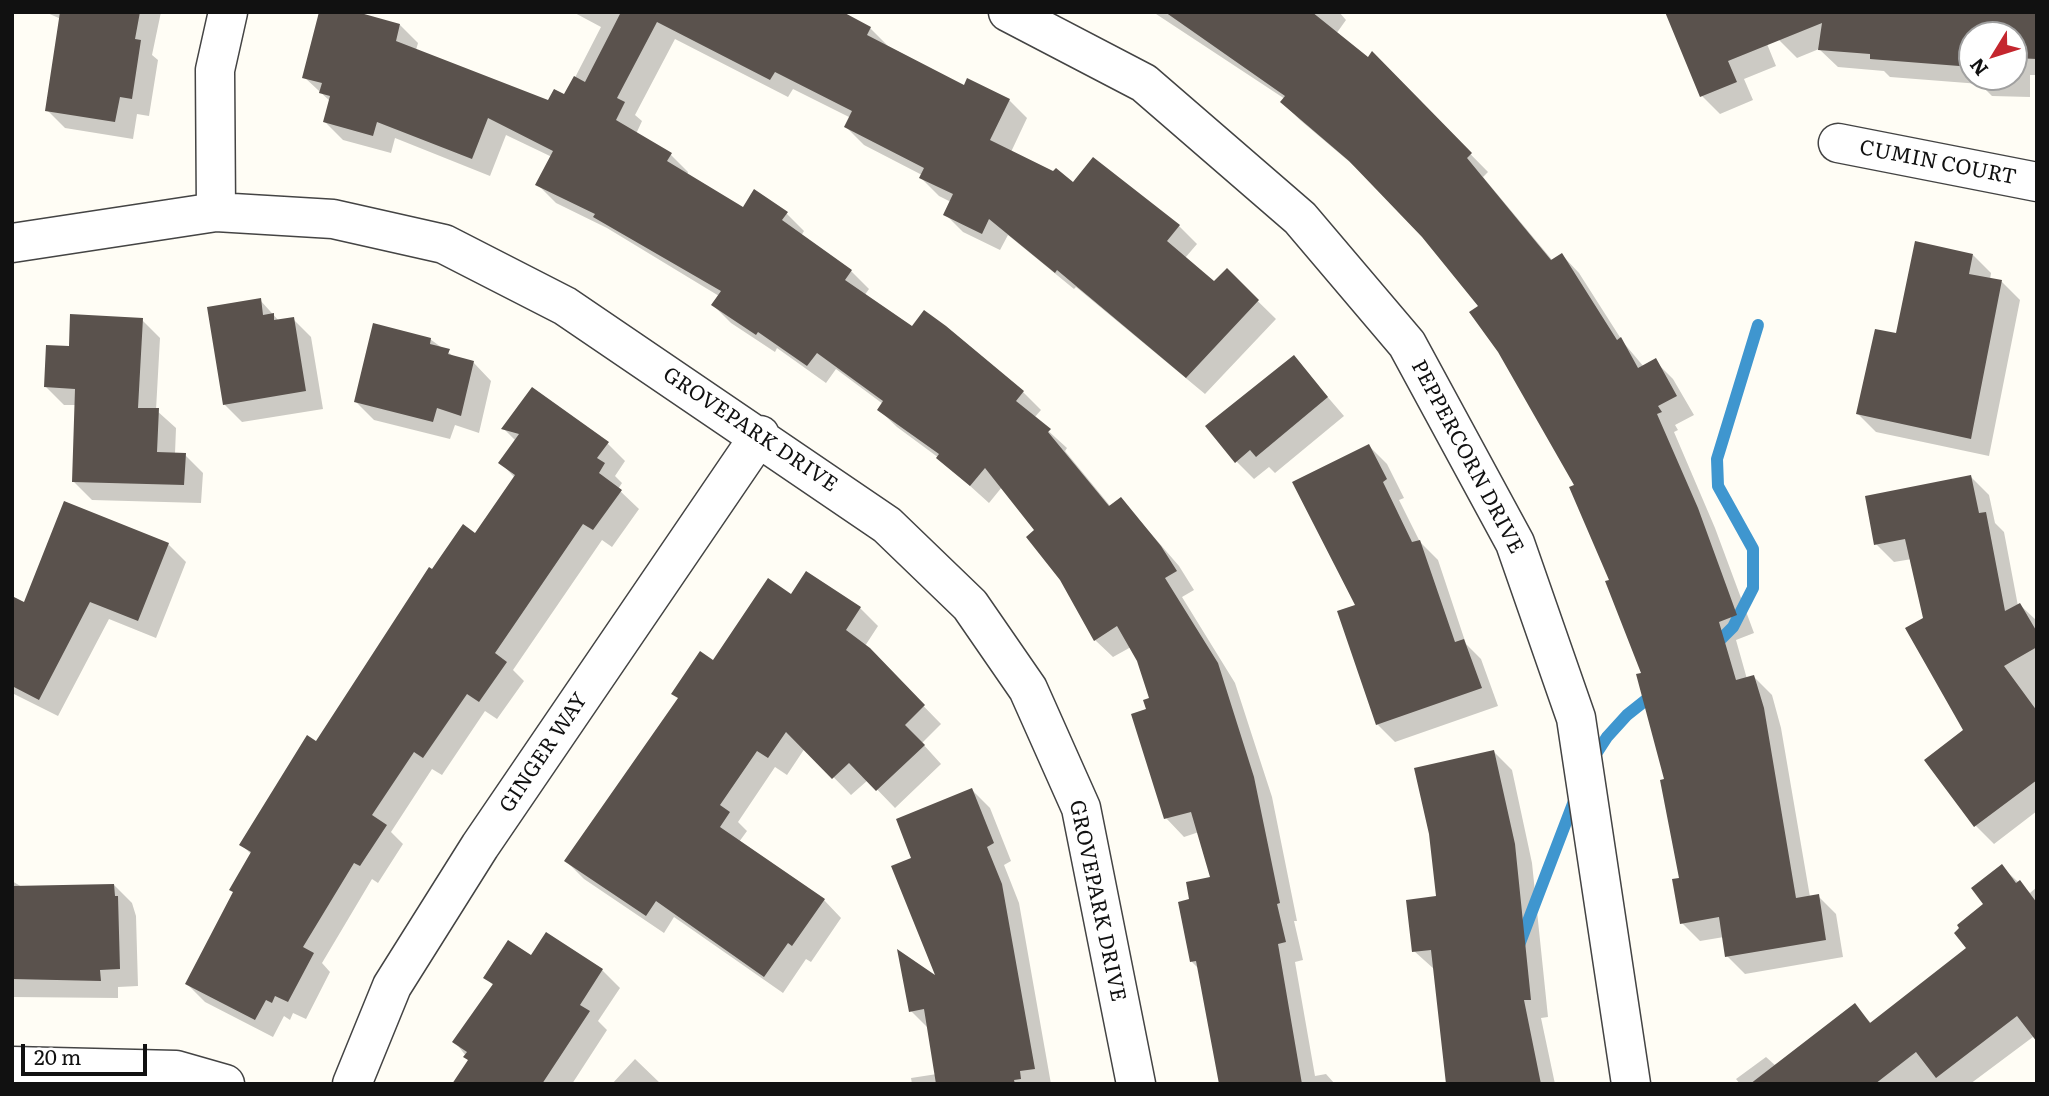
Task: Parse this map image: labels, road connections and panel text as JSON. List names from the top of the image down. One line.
{"streets":{"street":["CUMIN COURT","GROVEPARK DRIVE","PEPPERCORN DRIVE","GINGER WAY"]},"crossings":[["GROVEPARK DRIVE","GINGER WAY"]],"scale_bar":"20 m","north":"bottom left"}
